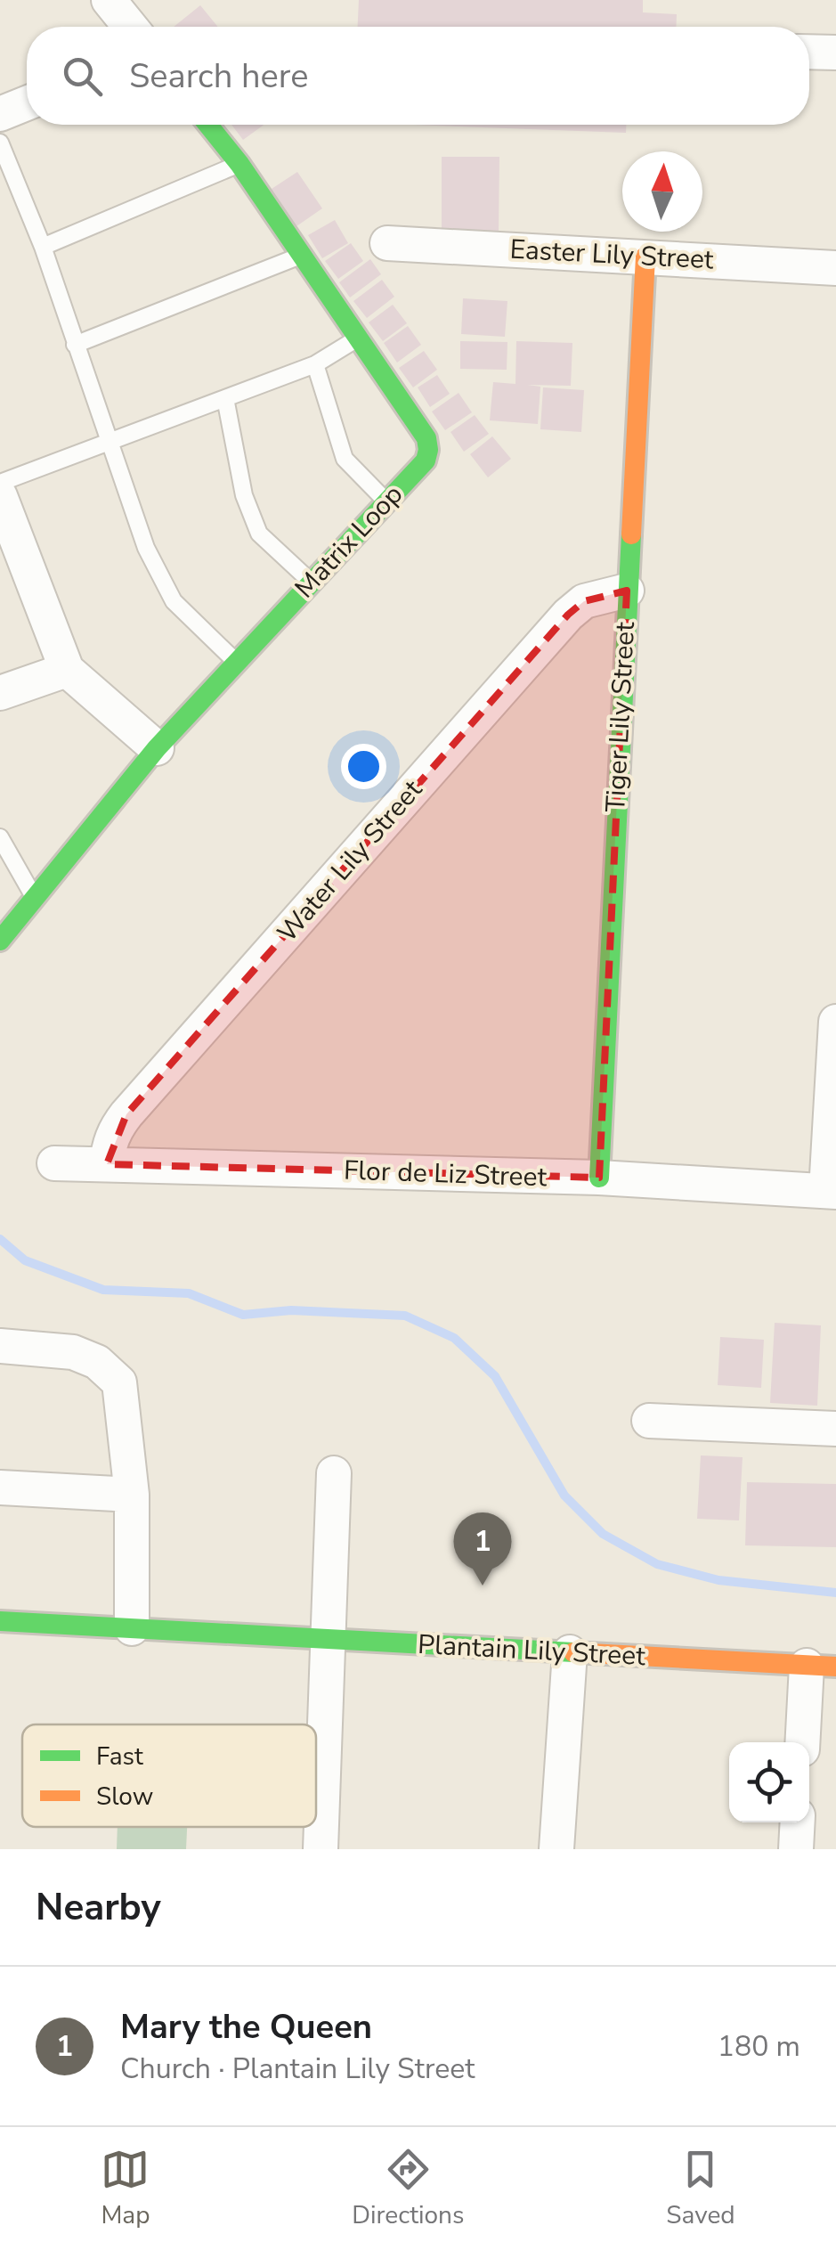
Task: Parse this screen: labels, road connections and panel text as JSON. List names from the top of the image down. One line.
{"streets":{"street":["Easter Lily Street","Matrix Loop","Tiger Lily Street","Water Lily Street","Flor de Liz Street","Plantain Lily Street"]},"crossings":[["Easter Lily Street","Tiger Lily Street"],["Tiger Lily Street","Water Lily Street"],["Tiger Lily Street","Flor de Liz Street"],["Water Lily Street","Flor de Liz Street"]],"legend":["Fast","Slow"],"north":"top","page":{"search":"Search here","pins":"1","heading":"Nearby","list":[{"mark":"1","name":"Mary the Queen","note":"Church · Plantain Lily Street","value":"180 m"}],"nav":["Map","Directions","Saved"]}}
